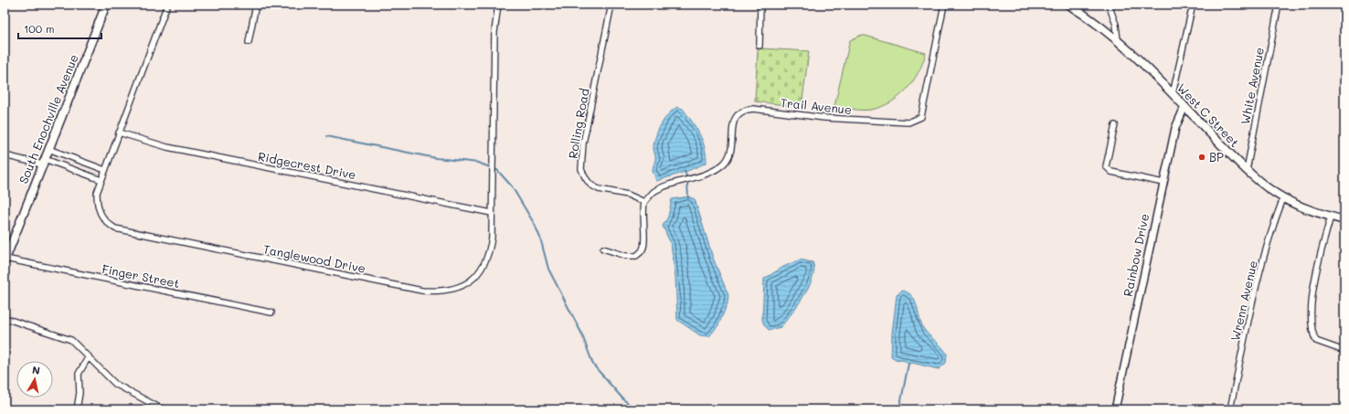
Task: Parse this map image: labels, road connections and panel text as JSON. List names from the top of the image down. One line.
{"streets":{"main road":["West C Street","South Enochville Avenue"],"street":["White Avenue","Trail Avenue","Rolling Road","Ridgecrest Drive","Rainbow Drive","Tanglewood Drive","Finger Street","Wrenn Avenue"]},"crossings":[["White Avenue","West C Street"],["Trail Avenue","Rolling Road"],["West C Street","Rainbow Drive"],["West C Street","Wrenn Avenue"],["South Enochville Avenue","Finger Street"],["Ridgecrest Drive","Tanglewood Drive"]],"places":["BP"],"scale_bar":"100 m","north":"top"}
